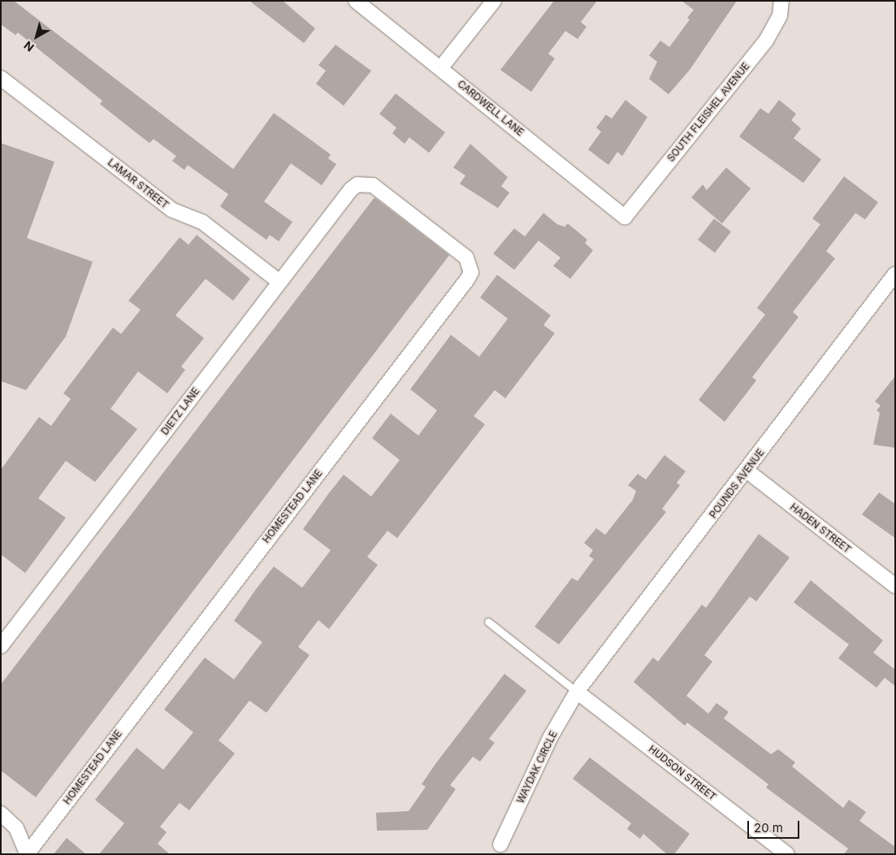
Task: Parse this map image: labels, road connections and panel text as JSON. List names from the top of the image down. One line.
{"streets":{"street":["CARDWELL LANE","SOUTH FLEISHEL AVENUE","LAMAR STREET","DIETZ LANE","POUNDS AVENUE","HOMESTEAD LANE","HADEN STREET","WAYDAK CIRCLE","HUDSON STREET"]},"crossings":[["CARDWELL LANE","SOUTH FLEISHEL AVENUE"],["LAMAR STREET","DIETZ LANE"],["DIETZ LANE","HOMESTEAD LANE"],["POUNDS AVENUE","HADEN STREET"],["POUNDS AVENUE","WAYDAK CIRCLE"],["POUNDS AVENUE","HUDSON STREET"],["WAYDAK CIRCLE","HUDSON STREET"]],"scale_bar":"20 m","north":"bottom left"}
